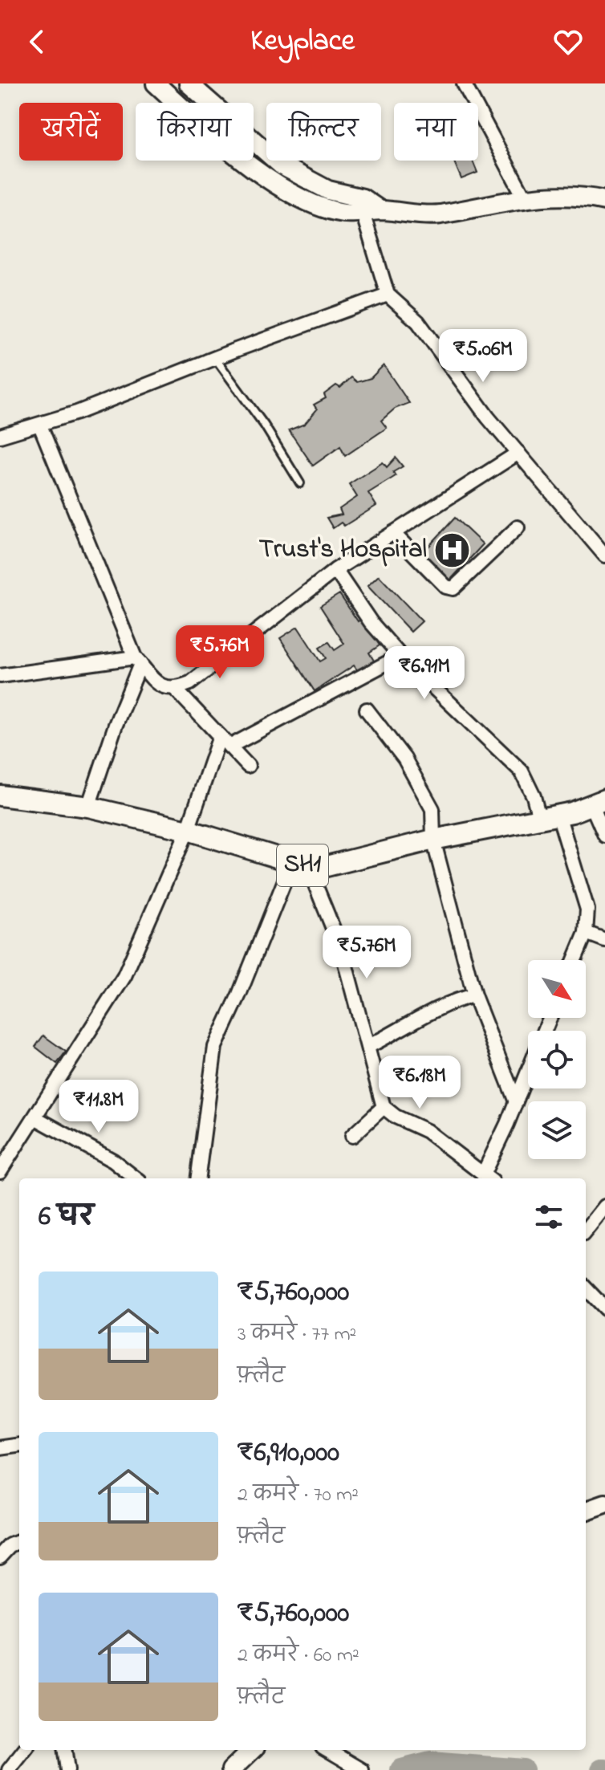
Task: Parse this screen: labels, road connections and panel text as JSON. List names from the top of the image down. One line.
{"streets":{"main road":["SH1"]},"places":{"hospital":["Trust's Hospital"]},"north":"bottom right","page":{"header":"Keyplace","chip":["खरीदें","किराया","फ़िल्टर","नया"],"price":["₹5.06M","₹5.76M","₹6.91M","₹5.76M","₹6.18M","₹11.8M"],"heading":"6 घर","list":[{"name":"₹5,760,000","note":"3 कमरे · 77 m² · फ़्लैट"},{"name":"₹6,910,000","note":"2 कमरे · 70 m² · फ़्लैट"},{"name":"₹5,760,000","note":"2 कमरे · 60 m² · फ़्लैट"}]}}
